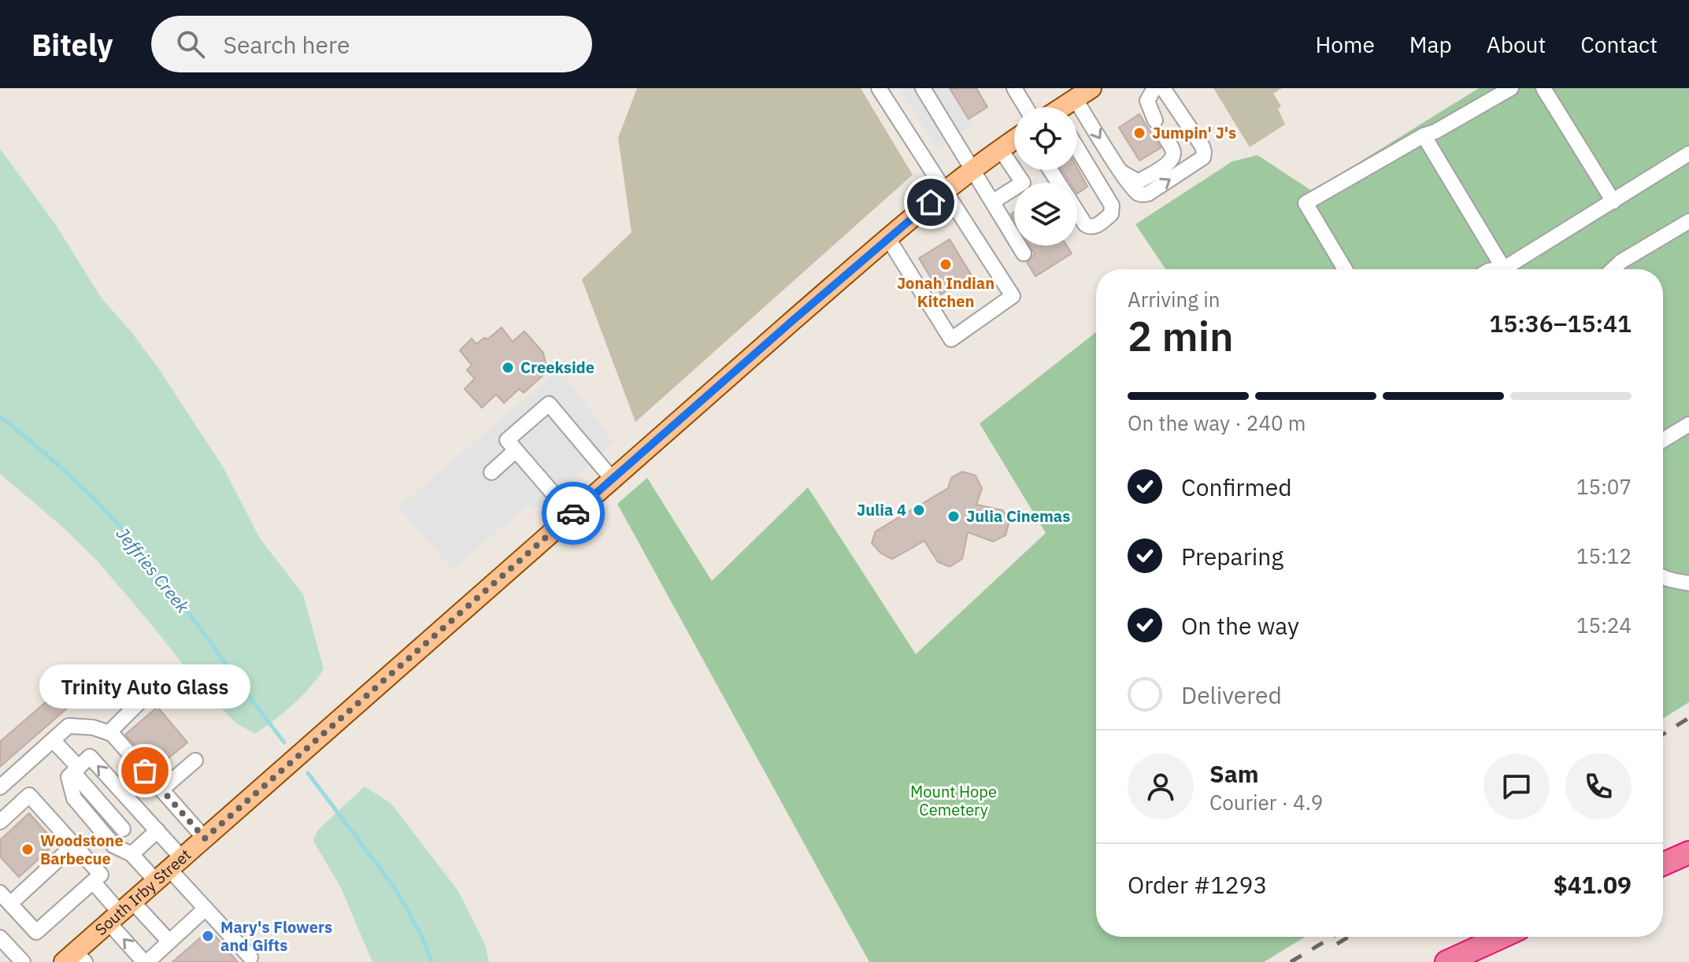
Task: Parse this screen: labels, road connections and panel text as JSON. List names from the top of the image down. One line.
{"streets":{"main road":["South Irby Street"]},"water":["Jeffries Creek"],"parks":["Mount Hope Cemetery"],"places":["Jumpin' J's","Jonah Indian Kitchen","Creekside","Julia 4","Julia Cinemas","Trinity Auto Glass","Woodstone Barbecue","Mary's Flowers and Gifts"],"page":{"header":"Bitely","search":"Search here","nav":["Home","Map","About","Contact"],"heading":["2 min","Arriving in","15:36–15:41"],"panel":["Sam","Courier · 4.9","Order #1293","$41.09"],"bar":"On the way · 240 m","list":[["Confirmed","15:07"],["Preparing","15:12"],["On the way","15:24"],"Delivered"],"bubble":"Trinity Auto Glass"}}
